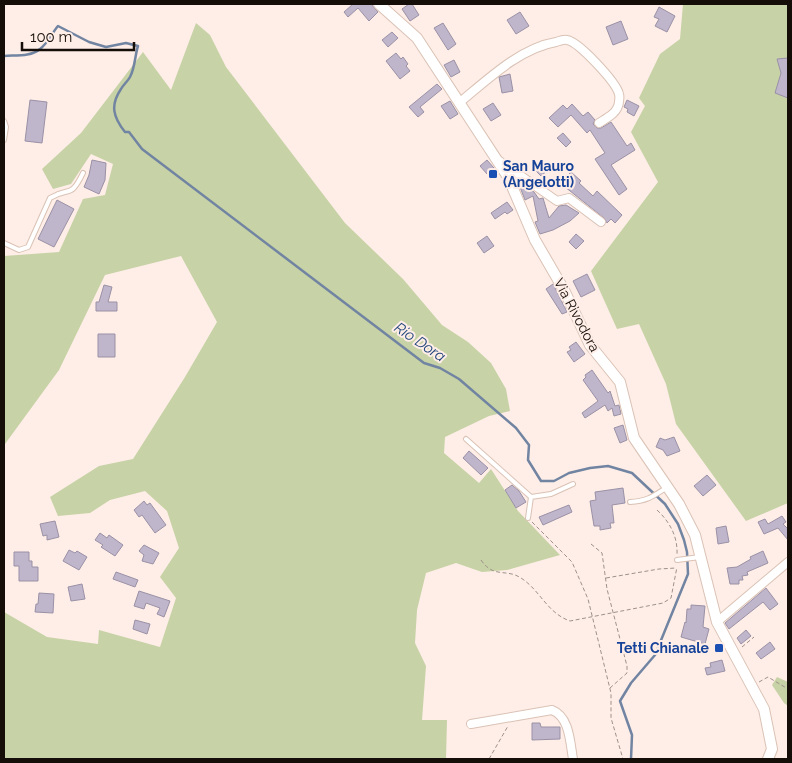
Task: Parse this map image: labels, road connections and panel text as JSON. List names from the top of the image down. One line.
{"streets":{"street":["Via Rivodora"]},"water":["Rio Dora"],"places":{"transit":["San Mauro (Angelotti)","Tetti Chianale"]},"scale_bar":"100 m"}
